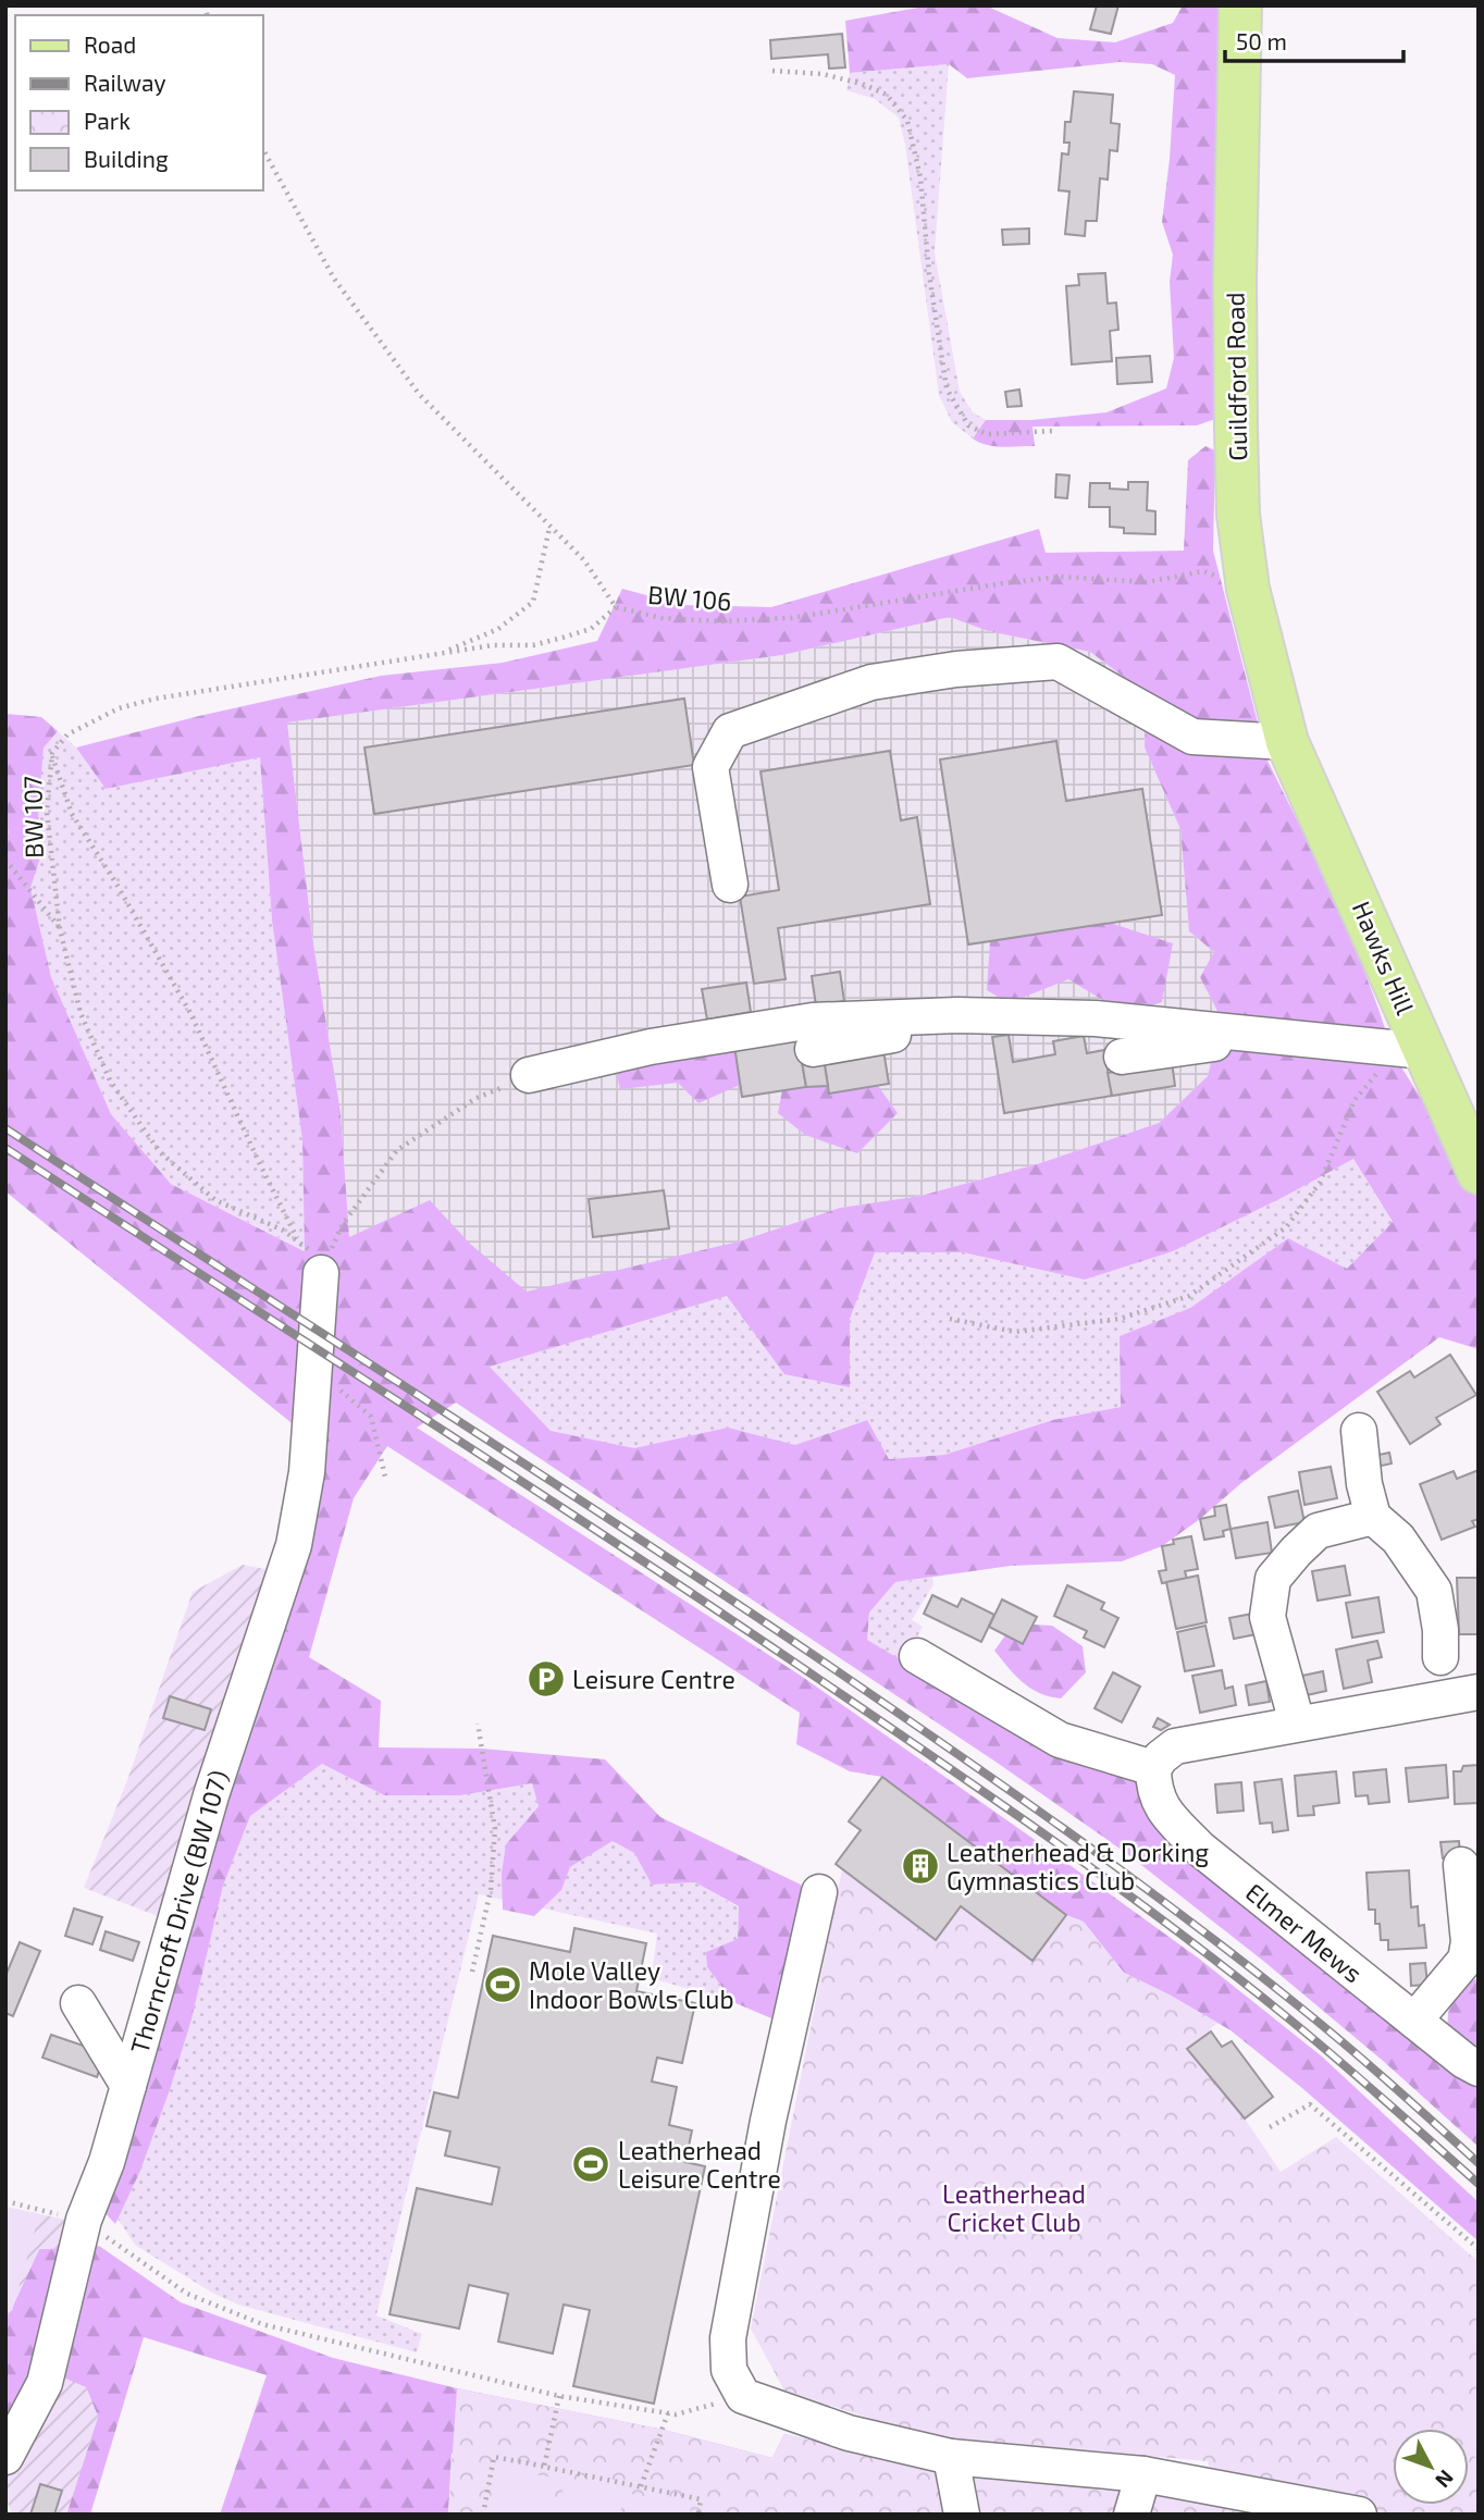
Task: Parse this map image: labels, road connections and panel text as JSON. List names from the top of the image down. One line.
{"streets":{"main road":["Guildford Road","Hawks Hill"],"street":["Thorncroft Drive (BW 107)","Elmer Mews"],"path":["BW 106","BW 107"]},"crossings":[["Guildford Road","BW 106"],["Guildford Road","Hawks Hill"],["BW 106","BW 107"],["BW 107","Thorncroft Drive (BW 107)"]],"parks":["Leatherhead Cricket Club"],"places":{"parking":["Leisure Centre"],"building":["Leatherhead & Dorking Gymnastics Club"],"sports":["Mole Valley Indoor Bowls Club","Leatherhead Leisure Centre"]},"legend":["Road","Railway","Park","Building"],"scale_bar":"50 m","north":"bottom right"}
